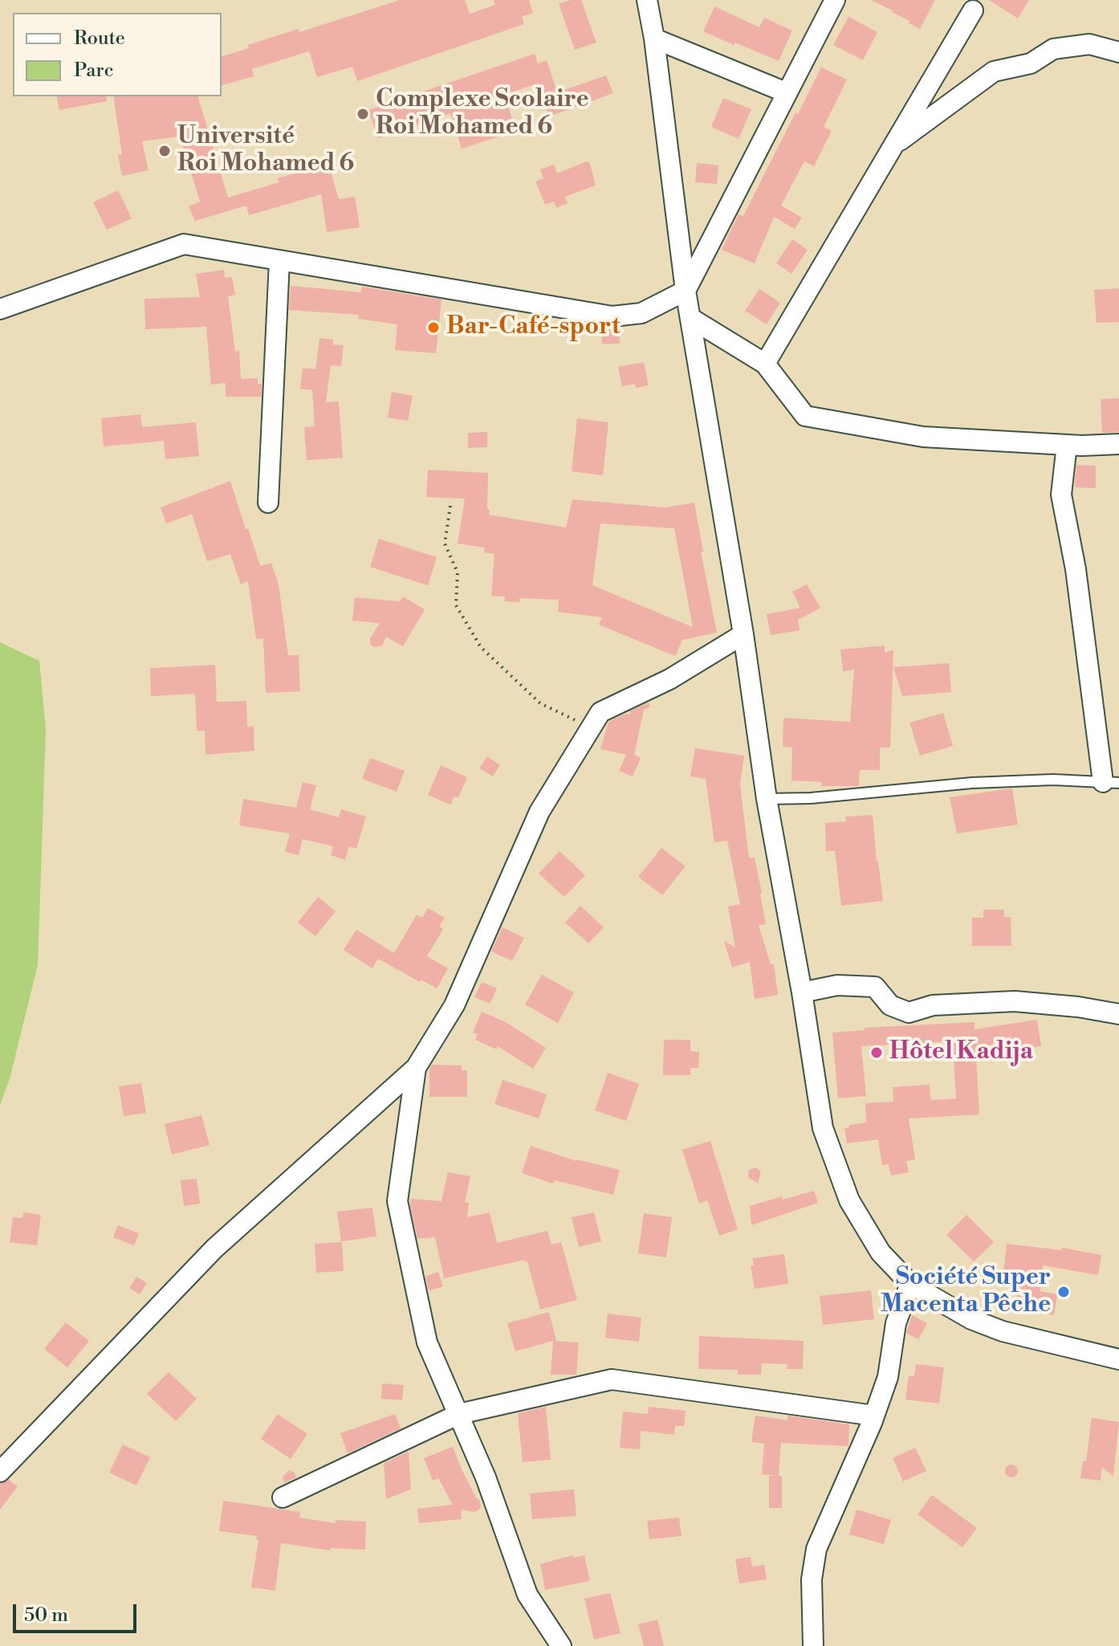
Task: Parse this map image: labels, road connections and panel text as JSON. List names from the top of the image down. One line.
{"places":["Complexe Scolaire Roi Mohamed 6","Université Roi Mohamed 6","Bar-Café-sport","Hôtel Kadija","Société Super Macenta Pêche"],"legend":["Route","Parc"],"scale_bar":"50 m"}
